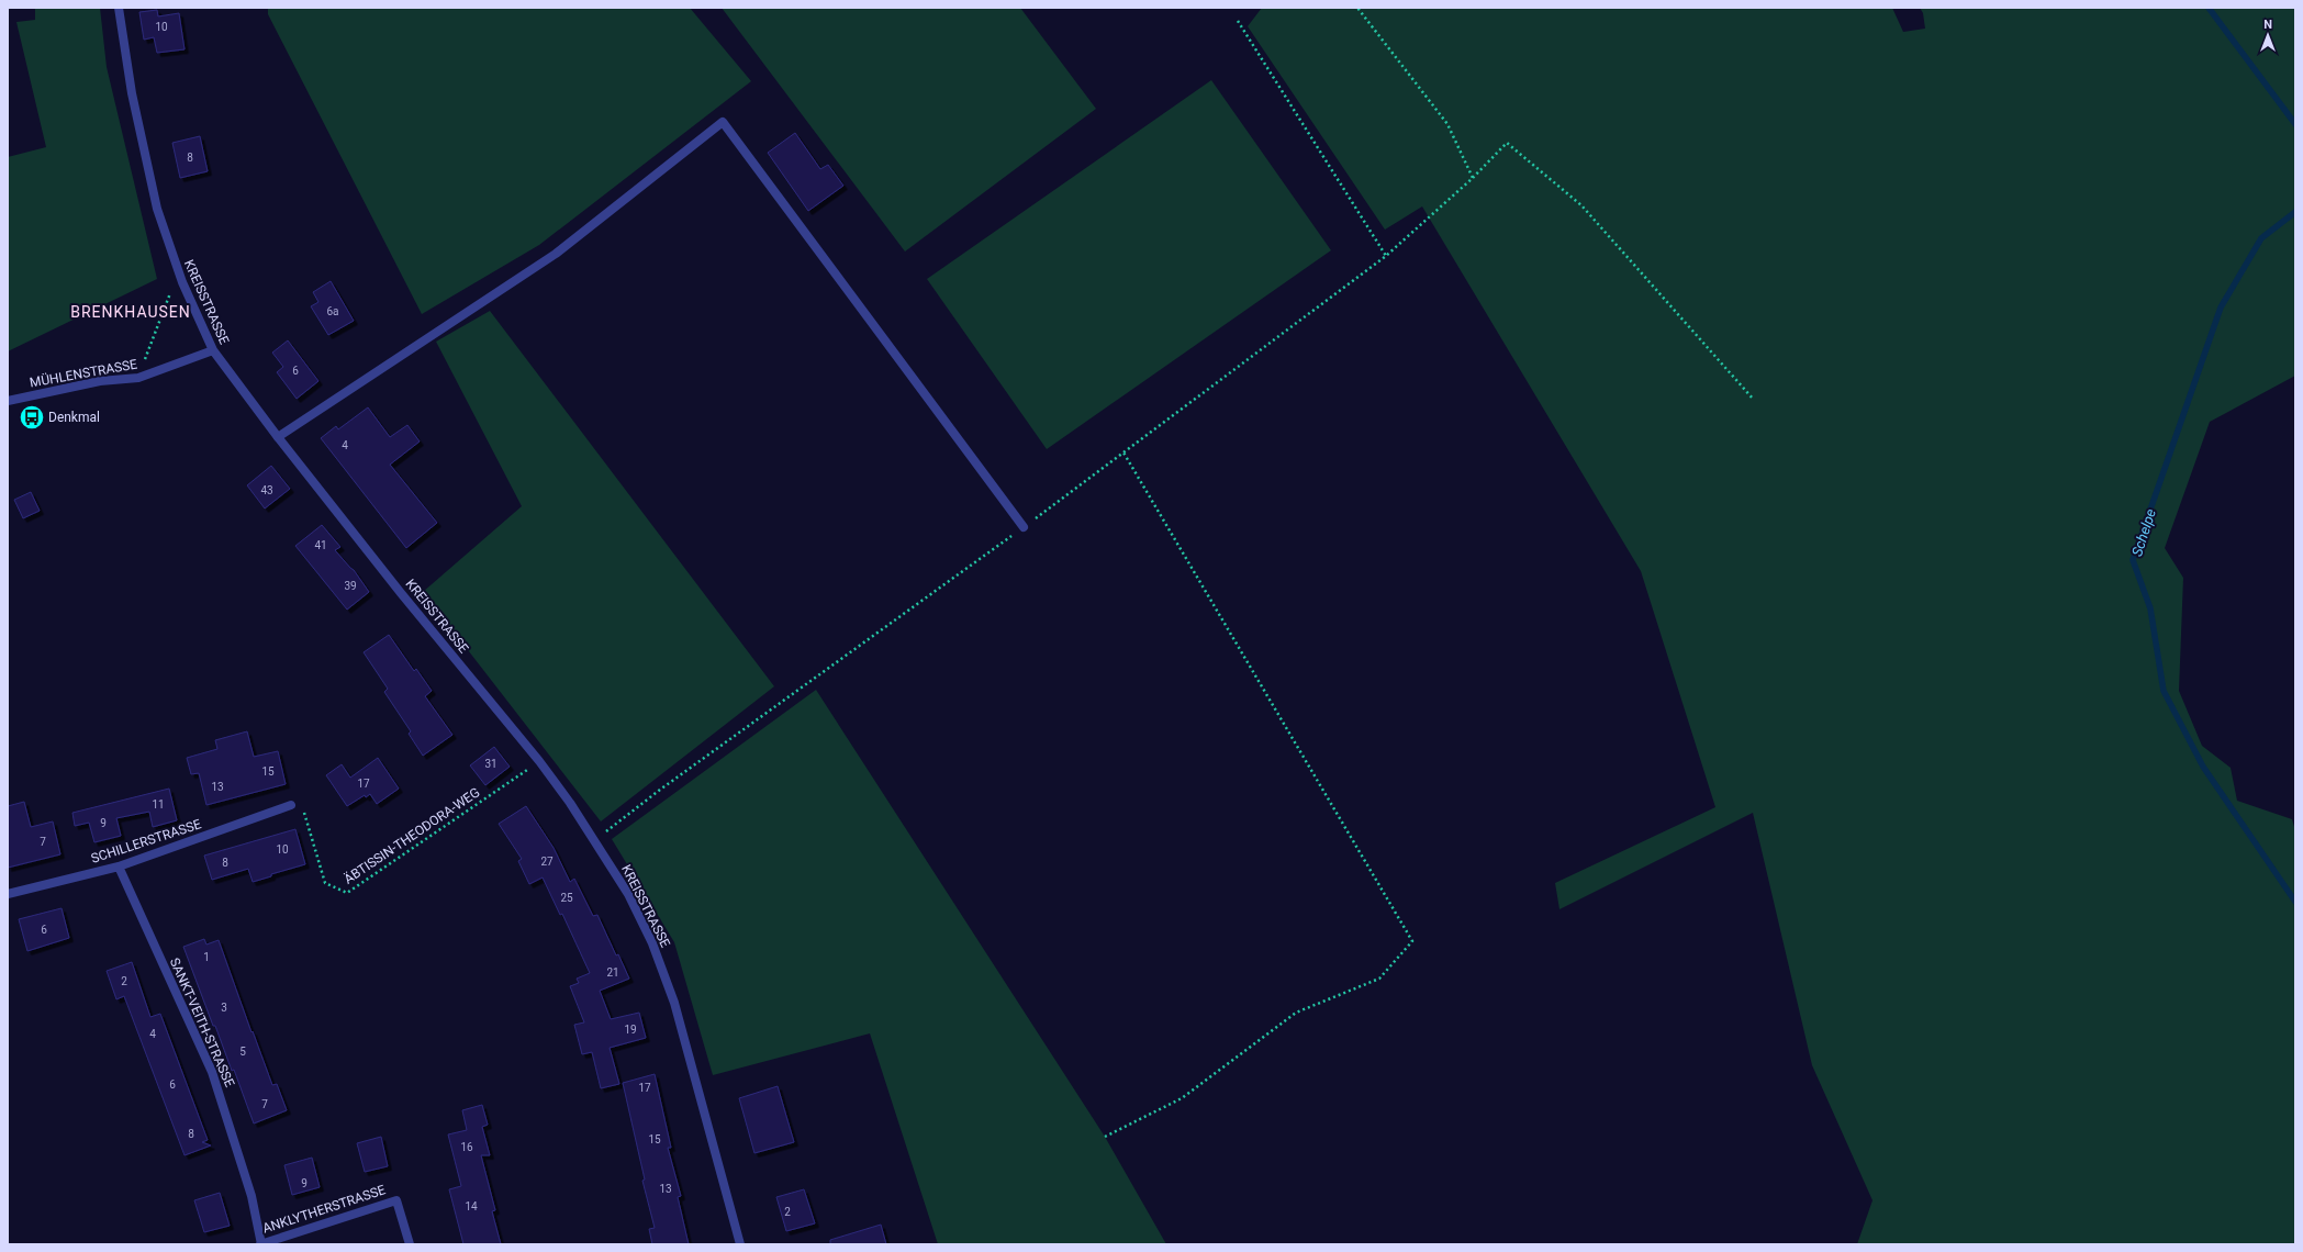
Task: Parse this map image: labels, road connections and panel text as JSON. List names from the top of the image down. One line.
{"streets":{"street":["KREISSTRASSE","MÜHLENSTRASSE","SCHILLERSTRASSE","SANKT-VEITH-STRASSE","ANKLYTHERSTRASSE"],"path":["ÄBTISSIN-THEODORA-WEG"]},"crossings":[["KREISSTRASSE","MÜHLENSTRASSE"],["KREISSTRASSE","ÄBTISSIN-THEODORA-WEG"],["ÄBTISSIN-THEODORA-WEG","SCHILLERSTRASSE"],["SCHILLERSTRASSE","SANKT-VEITH-STRASSE"],["SANKT-VEITH-STRASSE","ANKLYTHERSTRASSE"]],"districts":["BRENKHAUSEN"],"water":["Schelpe"],"places":{"bus stop":["Denkmal"]},"house_numbers":["10","8","6a","6","4","43","41","39","31","15","17","13","11","9","7","10","27","8","25","6","1","21","2","3","19","4","5","6","17","7","8","15","16","9","13","14","2"],"north":"top"}
